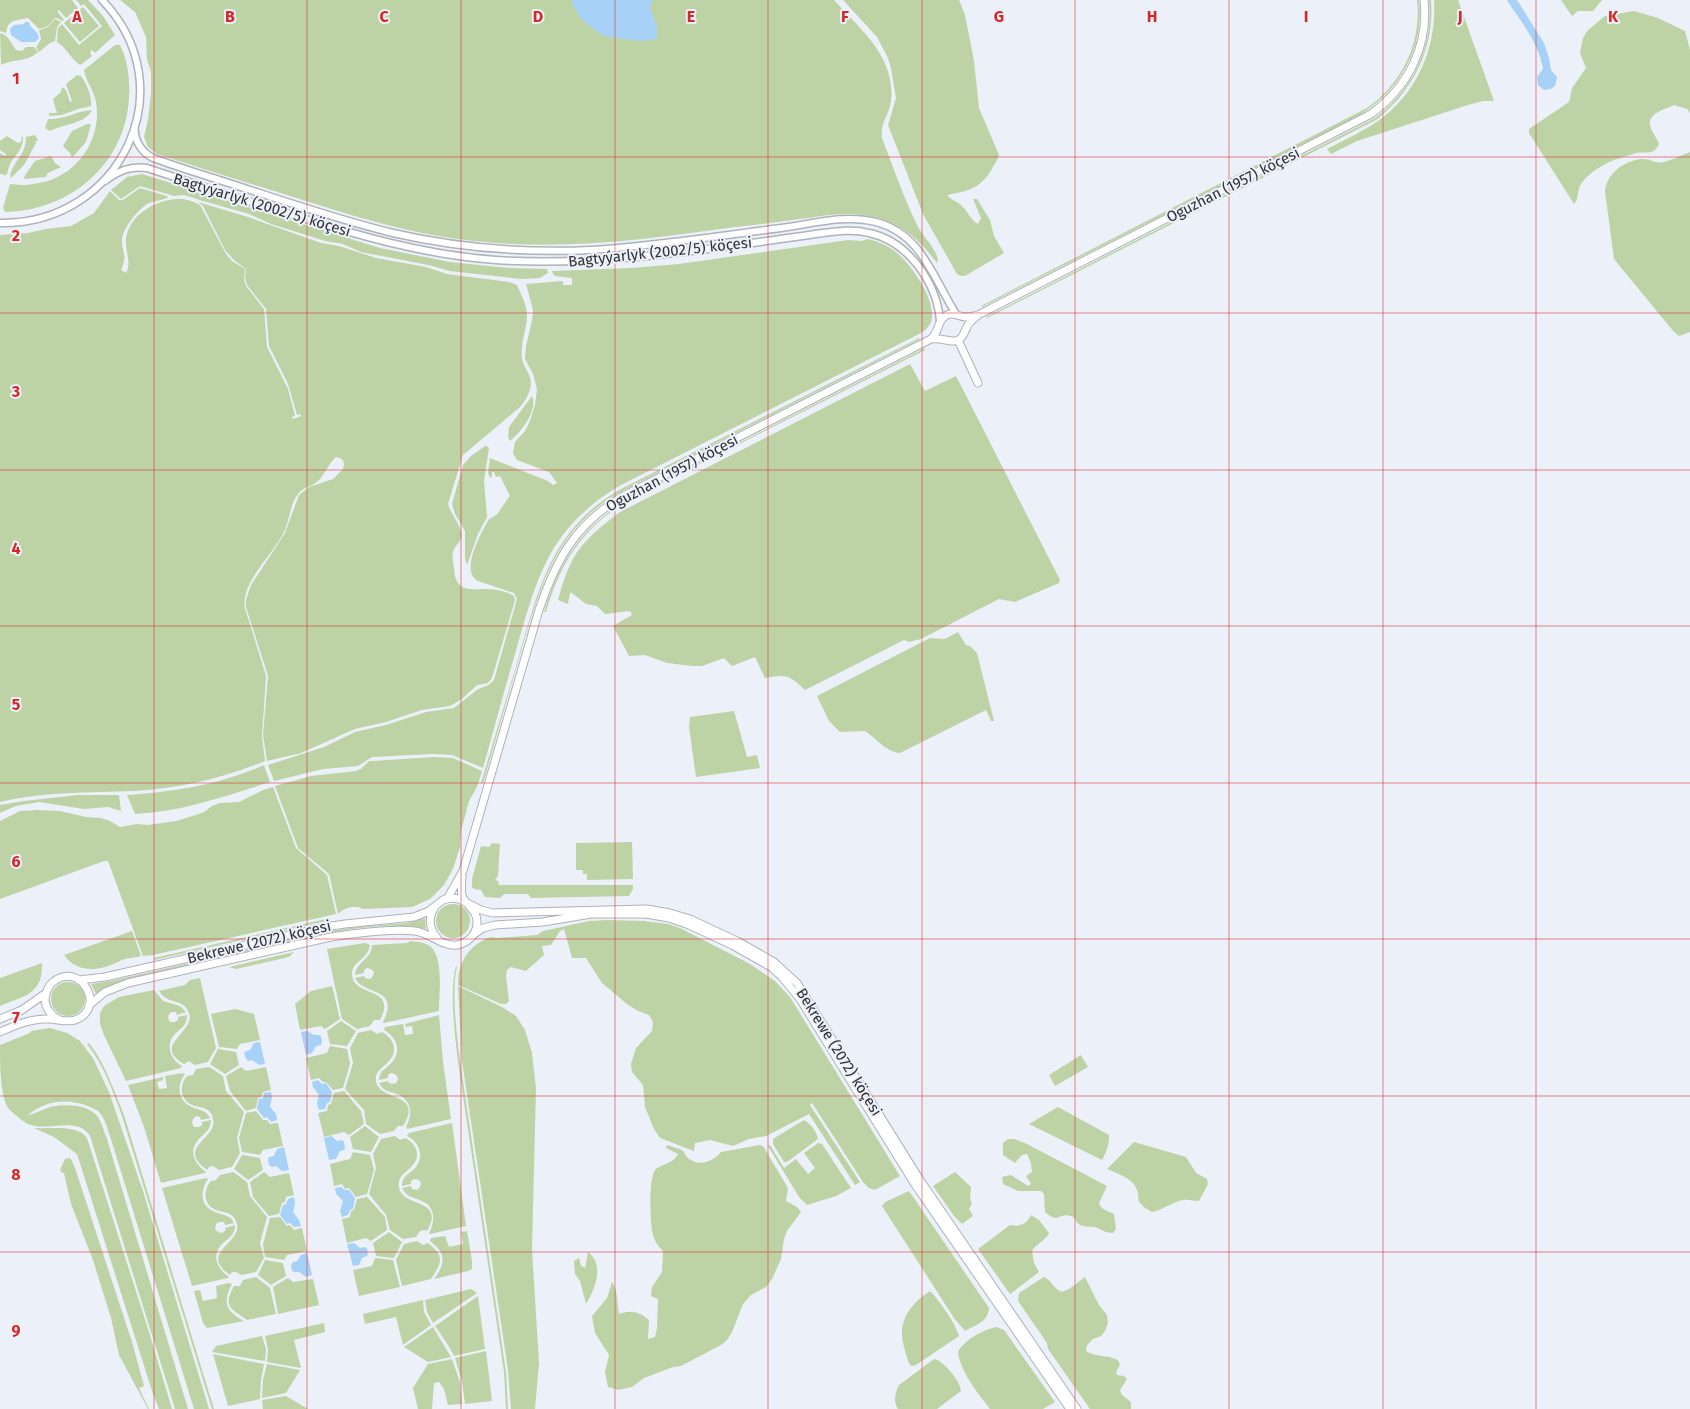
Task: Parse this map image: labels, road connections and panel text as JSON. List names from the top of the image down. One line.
{"streets":{"main road":["Oguzhan (1957) köçesi","Bekrewe (2072) köçesi"],"street":["Bagtyýarlyk (2002/5) köçesi"]},"crossings":[["Oguzhan (1957) köçesi","Bagtyýarlyk (2002/5) köçesi"],["Oguzhan (1957) köçesi","Bekrewe (2072) köçesi"]],"grid":{"columns":["A","B","C","D","E","F","G","H","I","J","K"],"rows":["1","2","3","4","5","6","7","8","9"]}}
